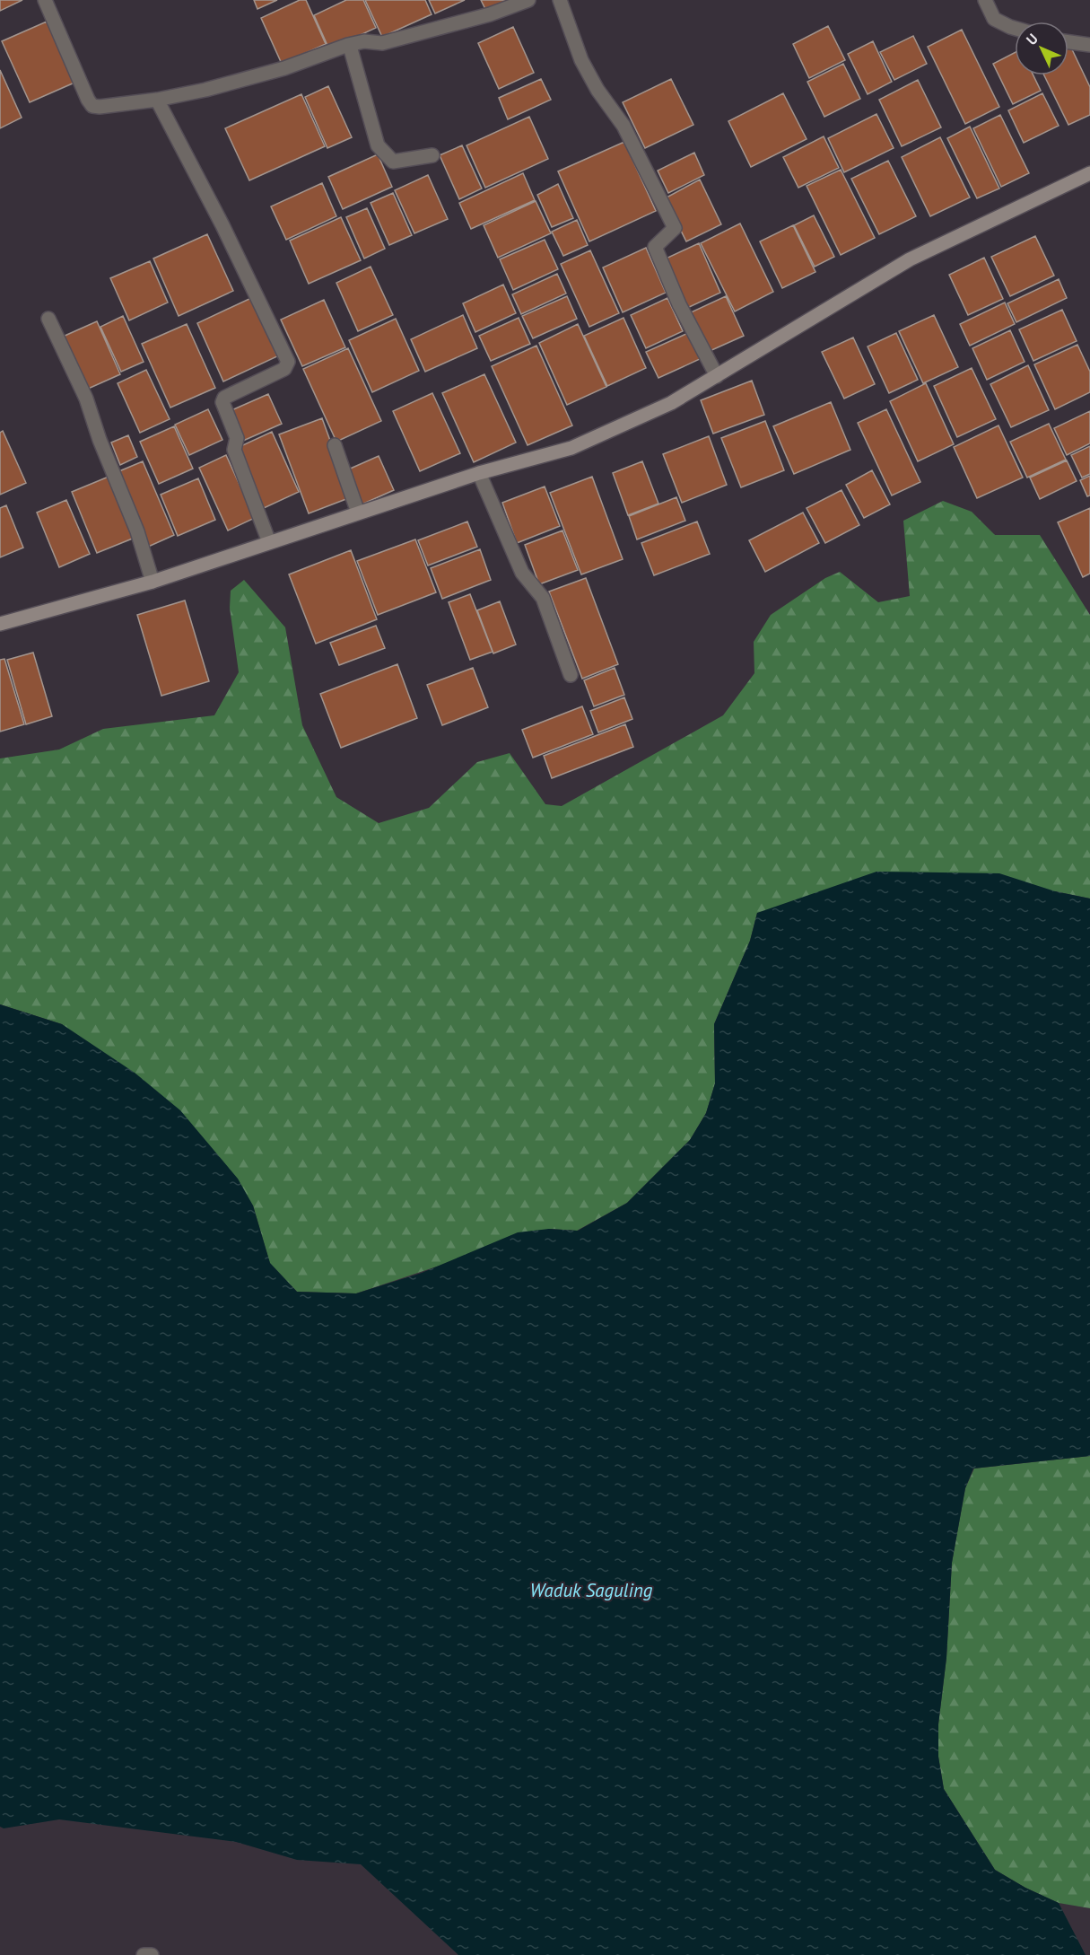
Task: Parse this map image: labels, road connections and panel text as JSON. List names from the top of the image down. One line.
{"water":["Waduk Saguling"],"north":"top left"}
